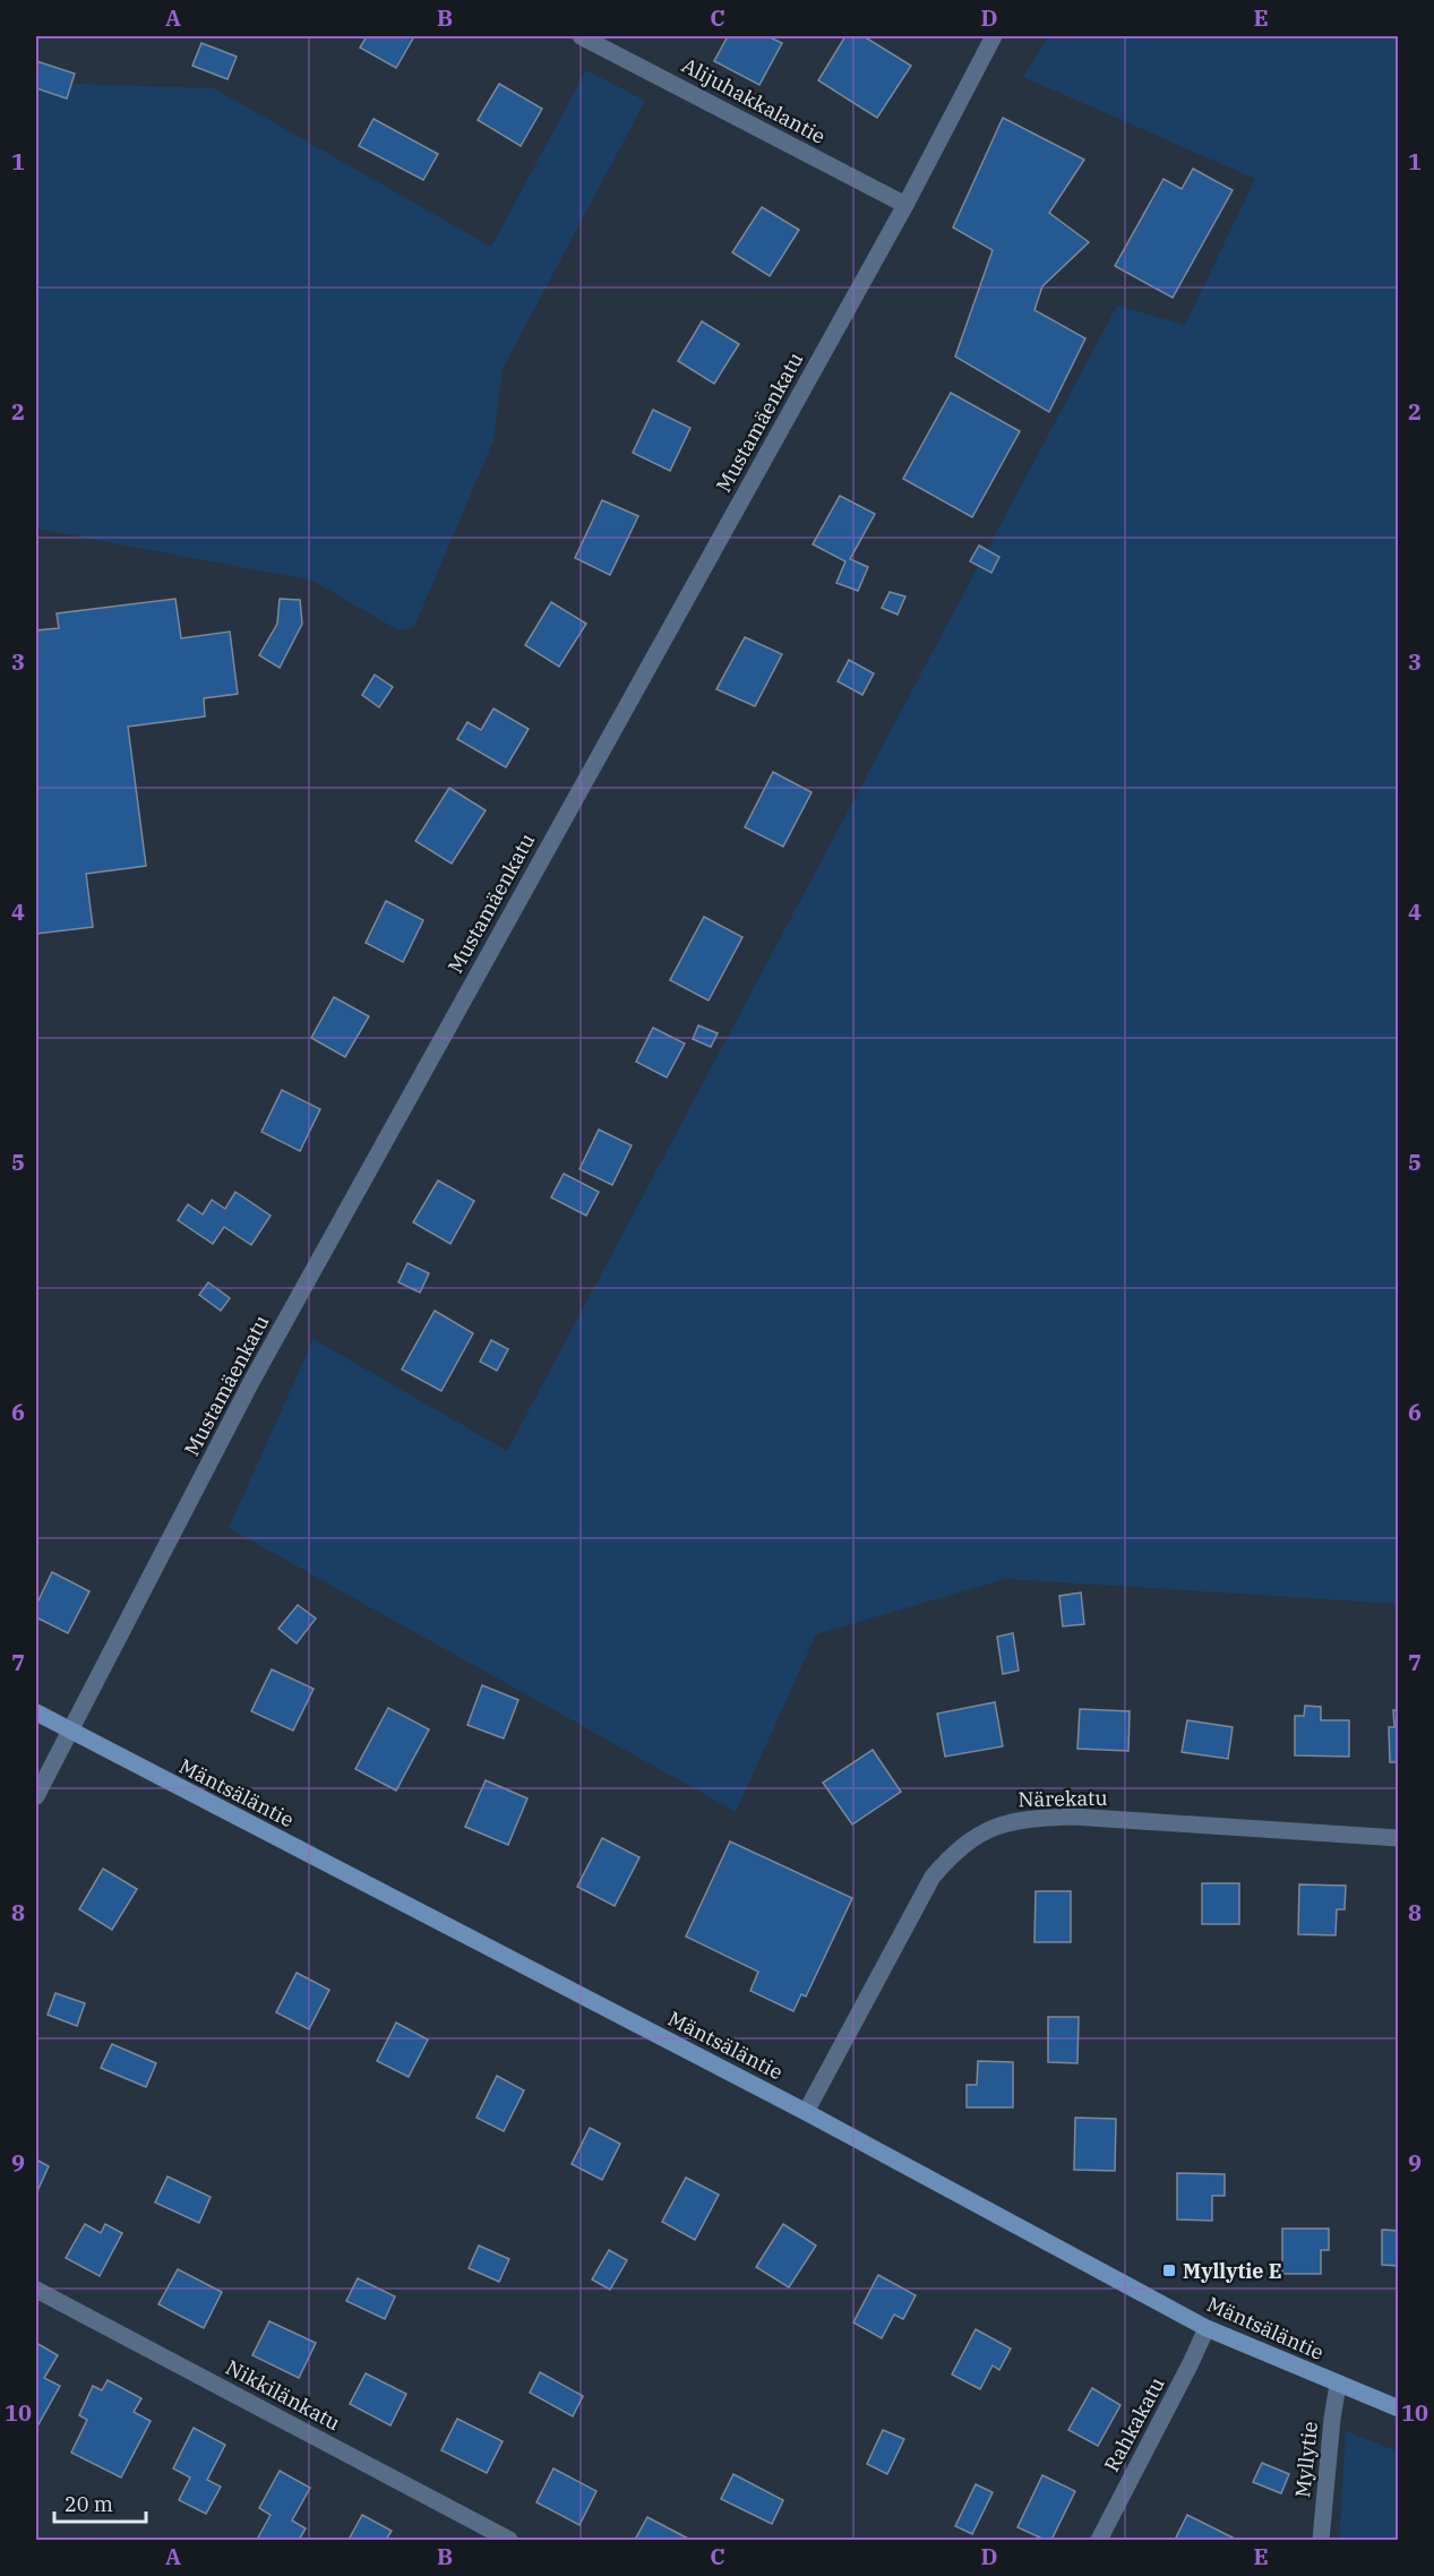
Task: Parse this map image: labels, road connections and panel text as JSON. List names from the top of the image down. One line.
{"streets":{"street":["Alijuhakkalantie","Mustamäenkatu","Mäntsäläntie","Närekatu","Nikkilänkatu","Rahkakatu","Myllytie"]},"crossings":[["Alijuhakkalantie","Mustamäenkatu"],["Mustamäenkatu","Mäntsäläntie"],["Mäntsäläntie","Närekatu"],["Mäntsäläntie","Rahkakatu"],["Mäntsäläntie","Myllytie"]],"places":{"transit":["Myllytie E"]},"scale_bar":"20 m","grid":{"columns":["A","B","C","D","E"],"rows":["1","2","3","4","5","6","7","8","9","10"]}}
